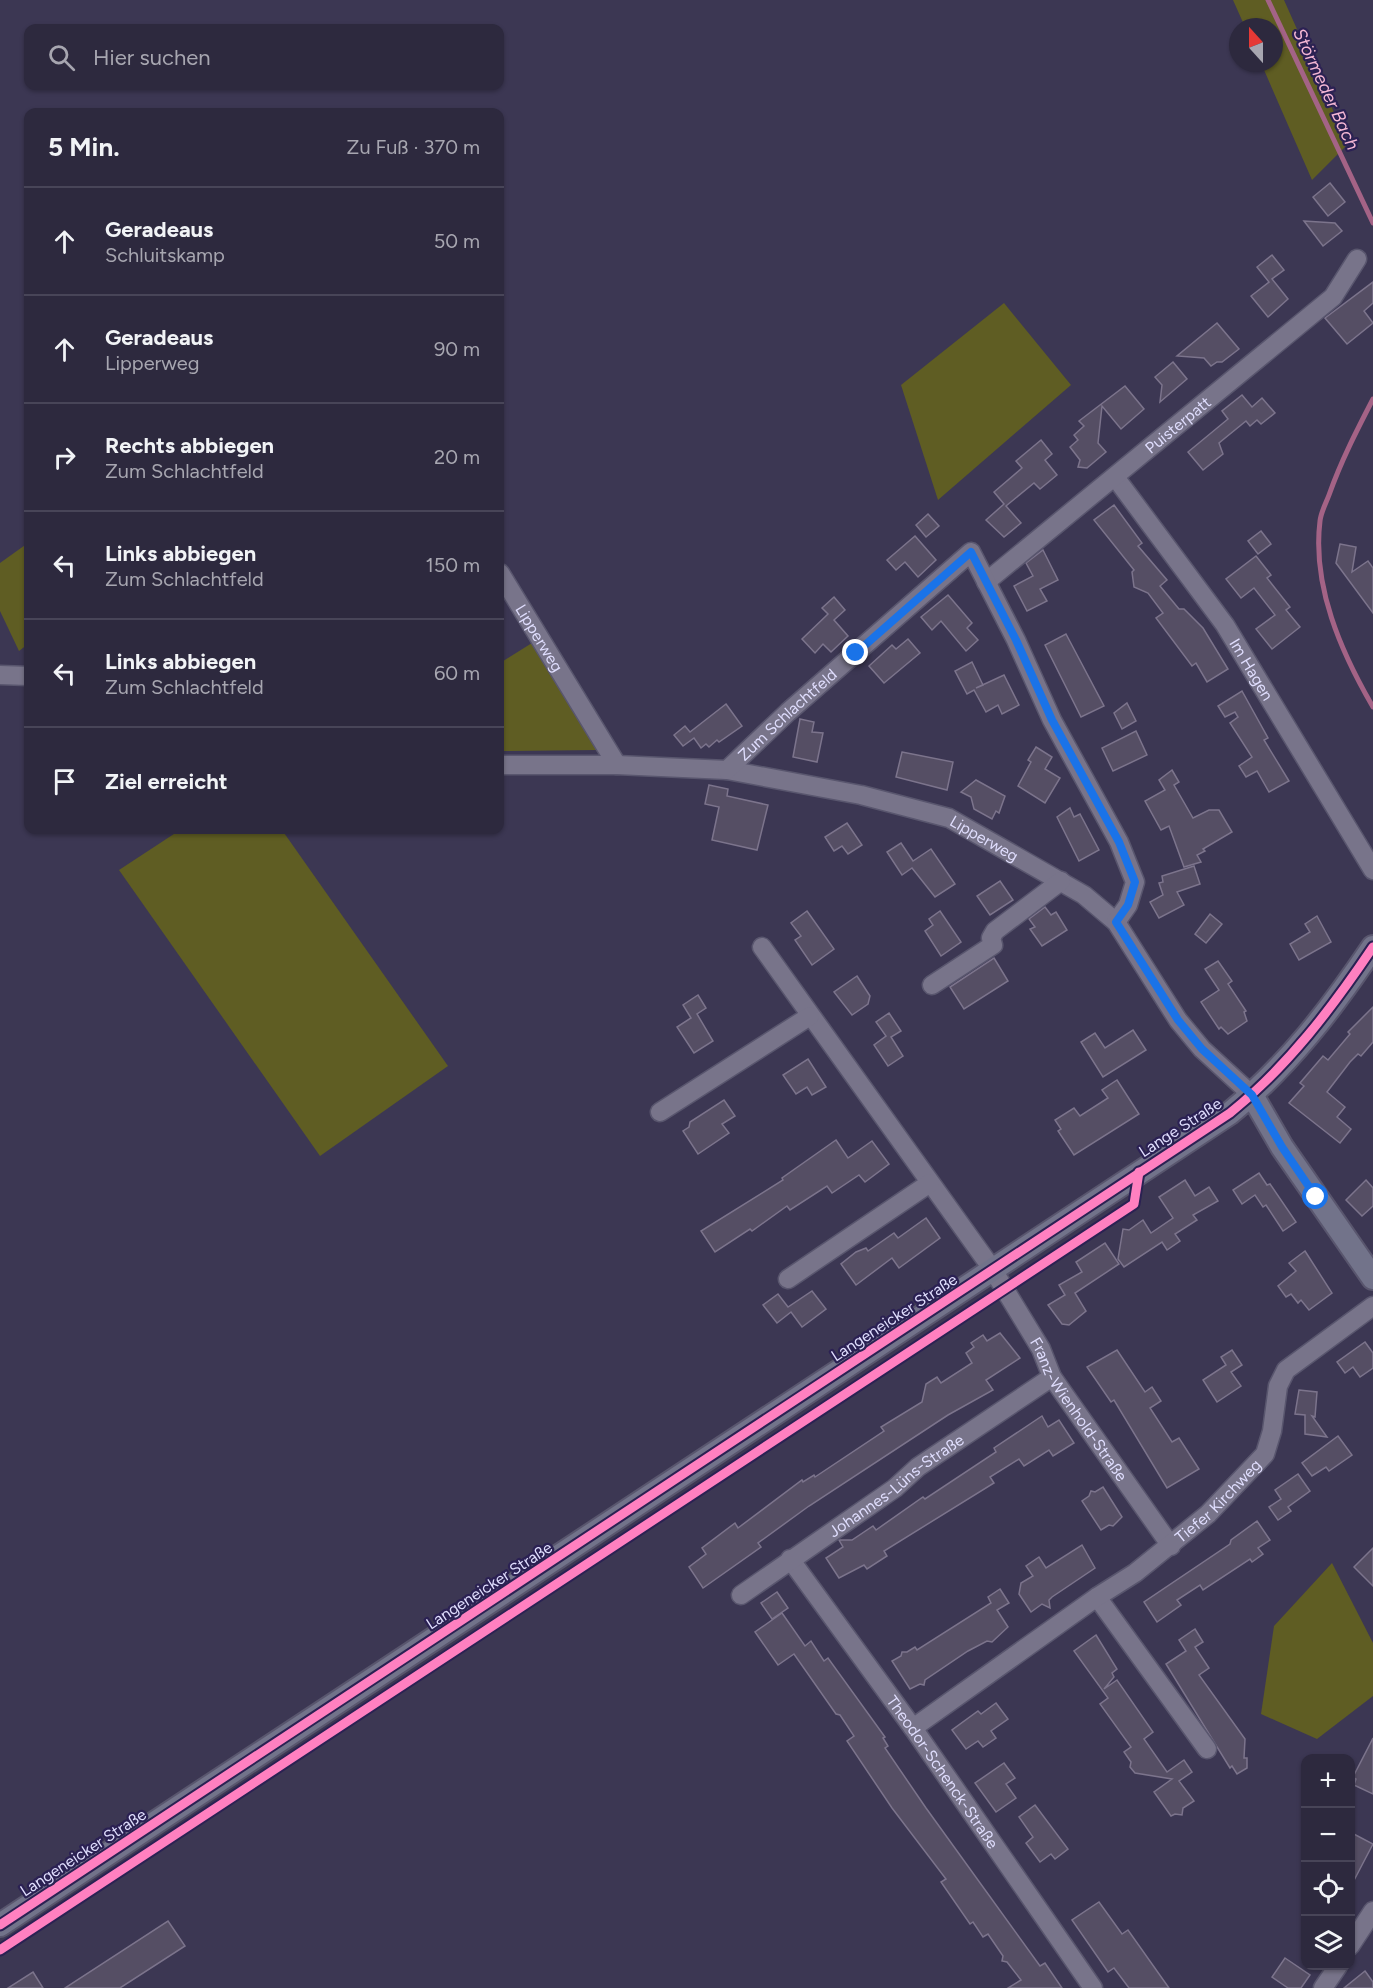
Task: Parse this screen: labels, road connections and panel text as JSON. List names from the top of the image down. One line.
{"streets":{"main road":["Lange Straße","Langeneicker Straße"],"street":["Puisterpatt","Lipperweg","Im Hagen","Zum Schlachtfeld","Franz-Wienhold-Straße","Johannes-Lüns-Straße","Tiefer Kirchweg","Theodor-Schenck-Straße"]},"crossings":[["Puisterpatt","Im Hagen"],["Puisterpatt","Zum Schlachtfeld"],["Lipperweg","Zum Schlachtfeld"],["Lipperweg","Lange Straße"],["Lange Straße","Langeneicker Straße"],["Lange Straße","Franz-Wienhold-Straße"],["Langeneicker Straße","Franz-Wienhold-Straße"],["Franz-Wienhold-Straße","Johannes-Lüns-Straße"],["Franz-Wienhold-Straße","Tiefer Kirchweg"],["Johannes-Lüns-Straße","Theodor-Schenck-Straße"],["Tiefer Kirchweg","Theodor-Schenck-Straße"]],"water":["Störmeder Bach"],"north":"top","page":{"search":"Hier suchen","heading":["5 Min.","Zu Fuß · 370 m"],"list":[["Geradeaus","Schluitskamp","50 m"],["Geradeaus","Lipperweg","90 m"],["Rechts abbiegen","Zum Schlachtfeld","20 m"],["Links abbiegen","Zum Schlachtfeld","150 m"],["Links abbiegen","Zum Schlachtfeld","60 m"],"Ziel erreicht"],"map_buttons":["+","−"]}}
